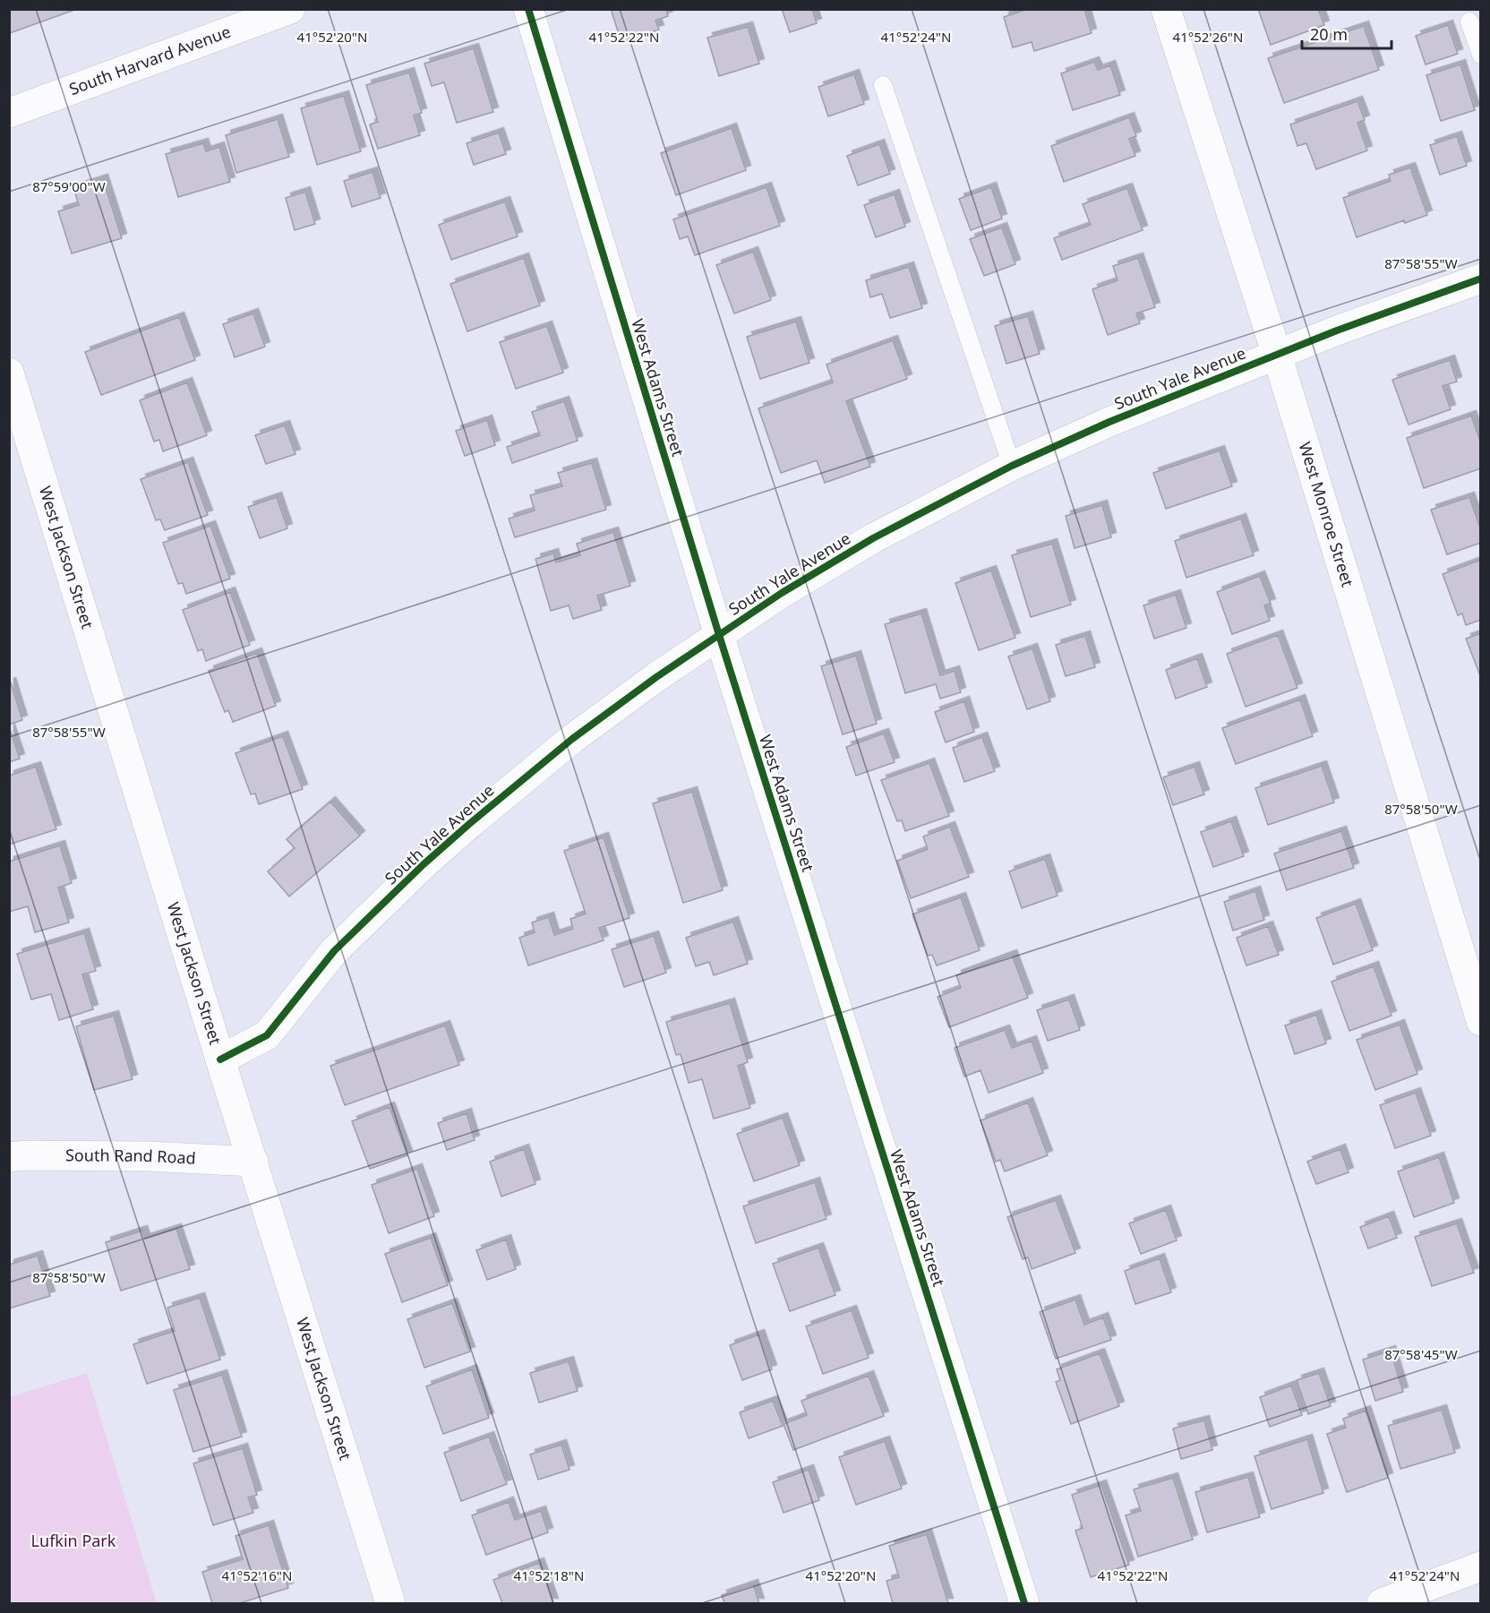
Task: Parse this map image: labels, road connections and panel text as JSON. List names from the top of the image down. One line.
{"streets":{"street":["South Harvard Avenue","South Yale Avenue","West Adams Street","West Monroe Street","West Jackson Street","South Rand Road"]},"crossings":[["South Yale Avenue","West Adams Street"],["South Yale Avenue","West Monroe Street"],["South Yale Avenue","West Jackson Street"],["West Jackson Street","South Rand Road"]],"parks":["Lufkin Park"],"scale_bar":"20 m","coordinates":["41°52'20\"N","41°52'22\"N","41°52'24\"N","41°52'26\"N","87°59'00\"W","87°58'55\"W","87°58'50\"W","87°58'45\"W","41°52'16\"N","41°52'18\"N"]}
